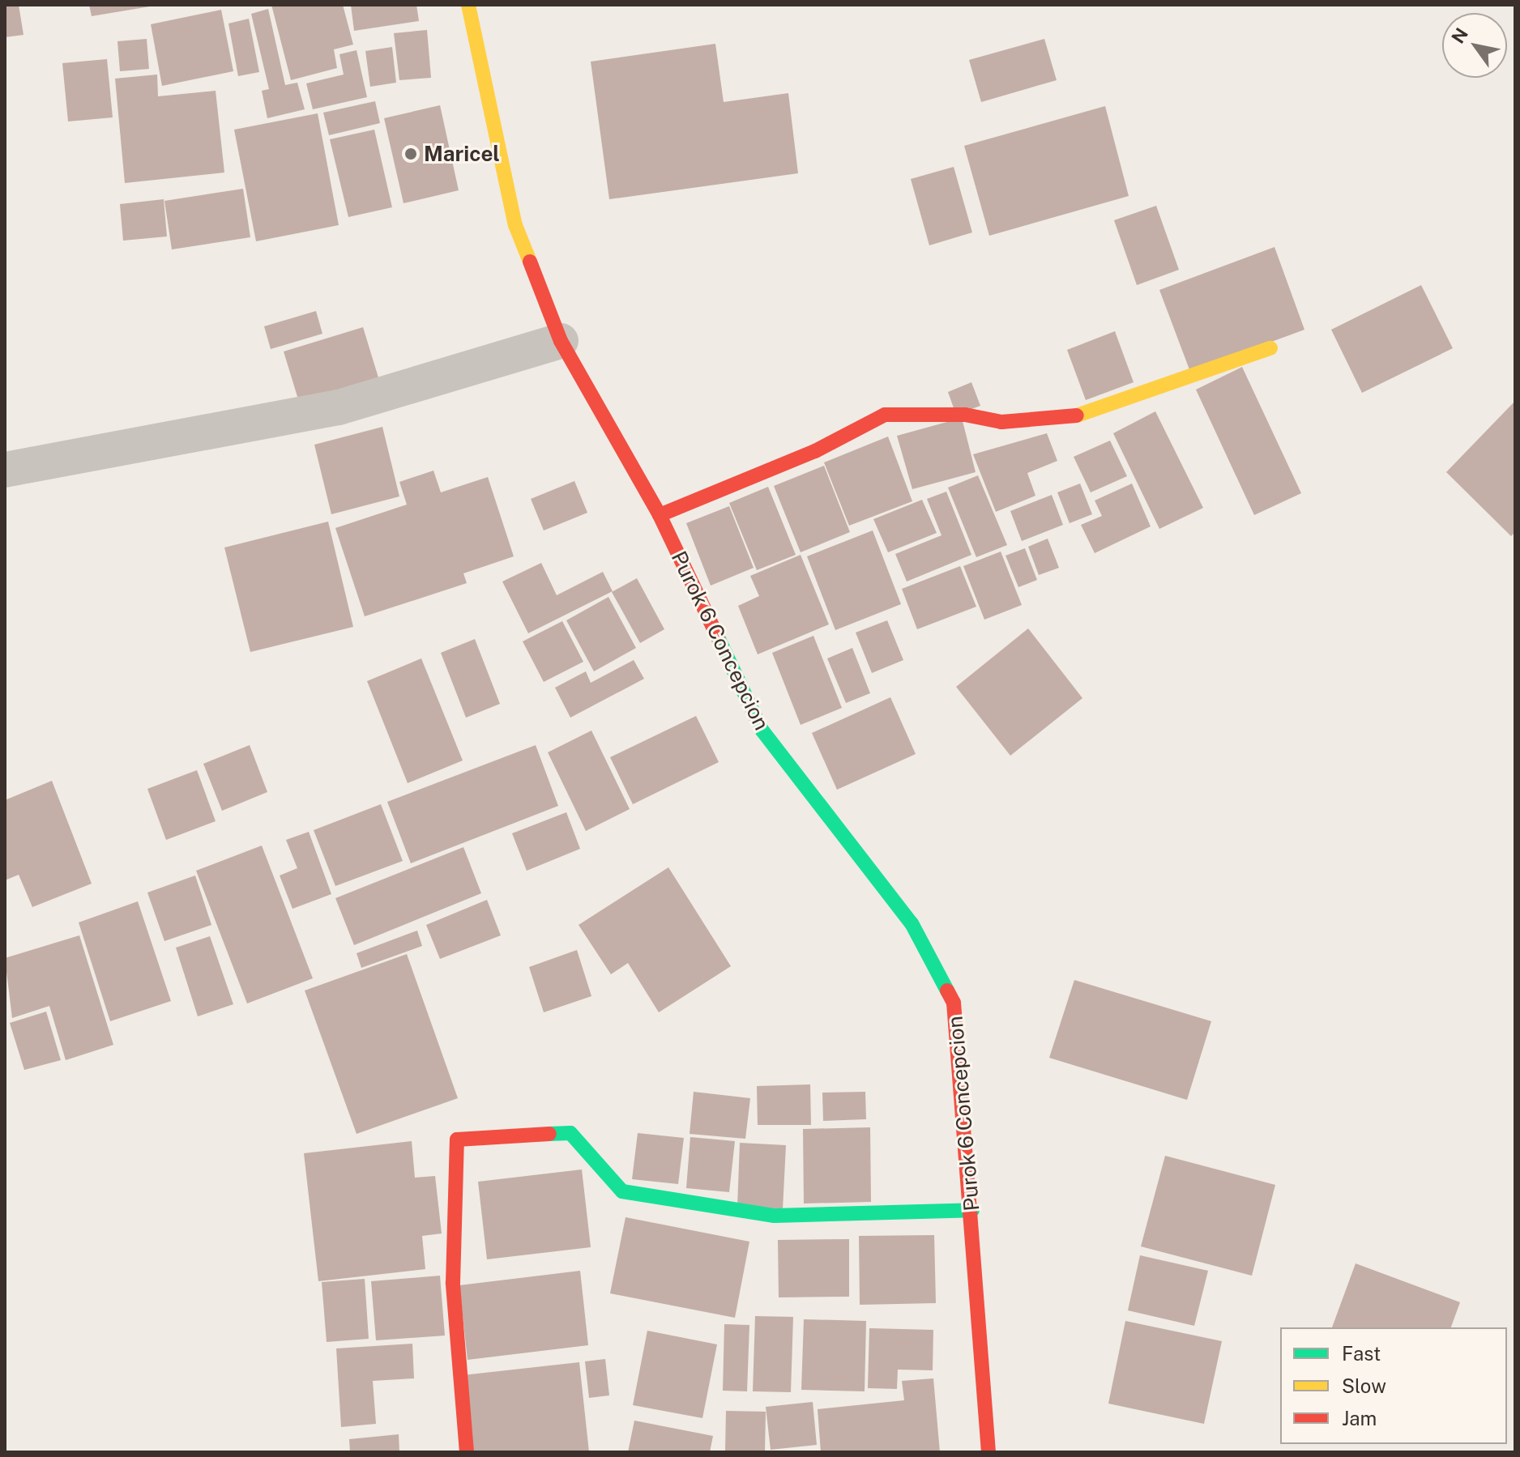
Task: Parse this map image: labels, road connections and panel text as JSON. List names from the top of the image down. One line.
{"streets":{"street":["Purok 6 Concepcion"]},"places":["Maricel"],"legend":["Fast","Slow","Jam"],"north":"top left"}
